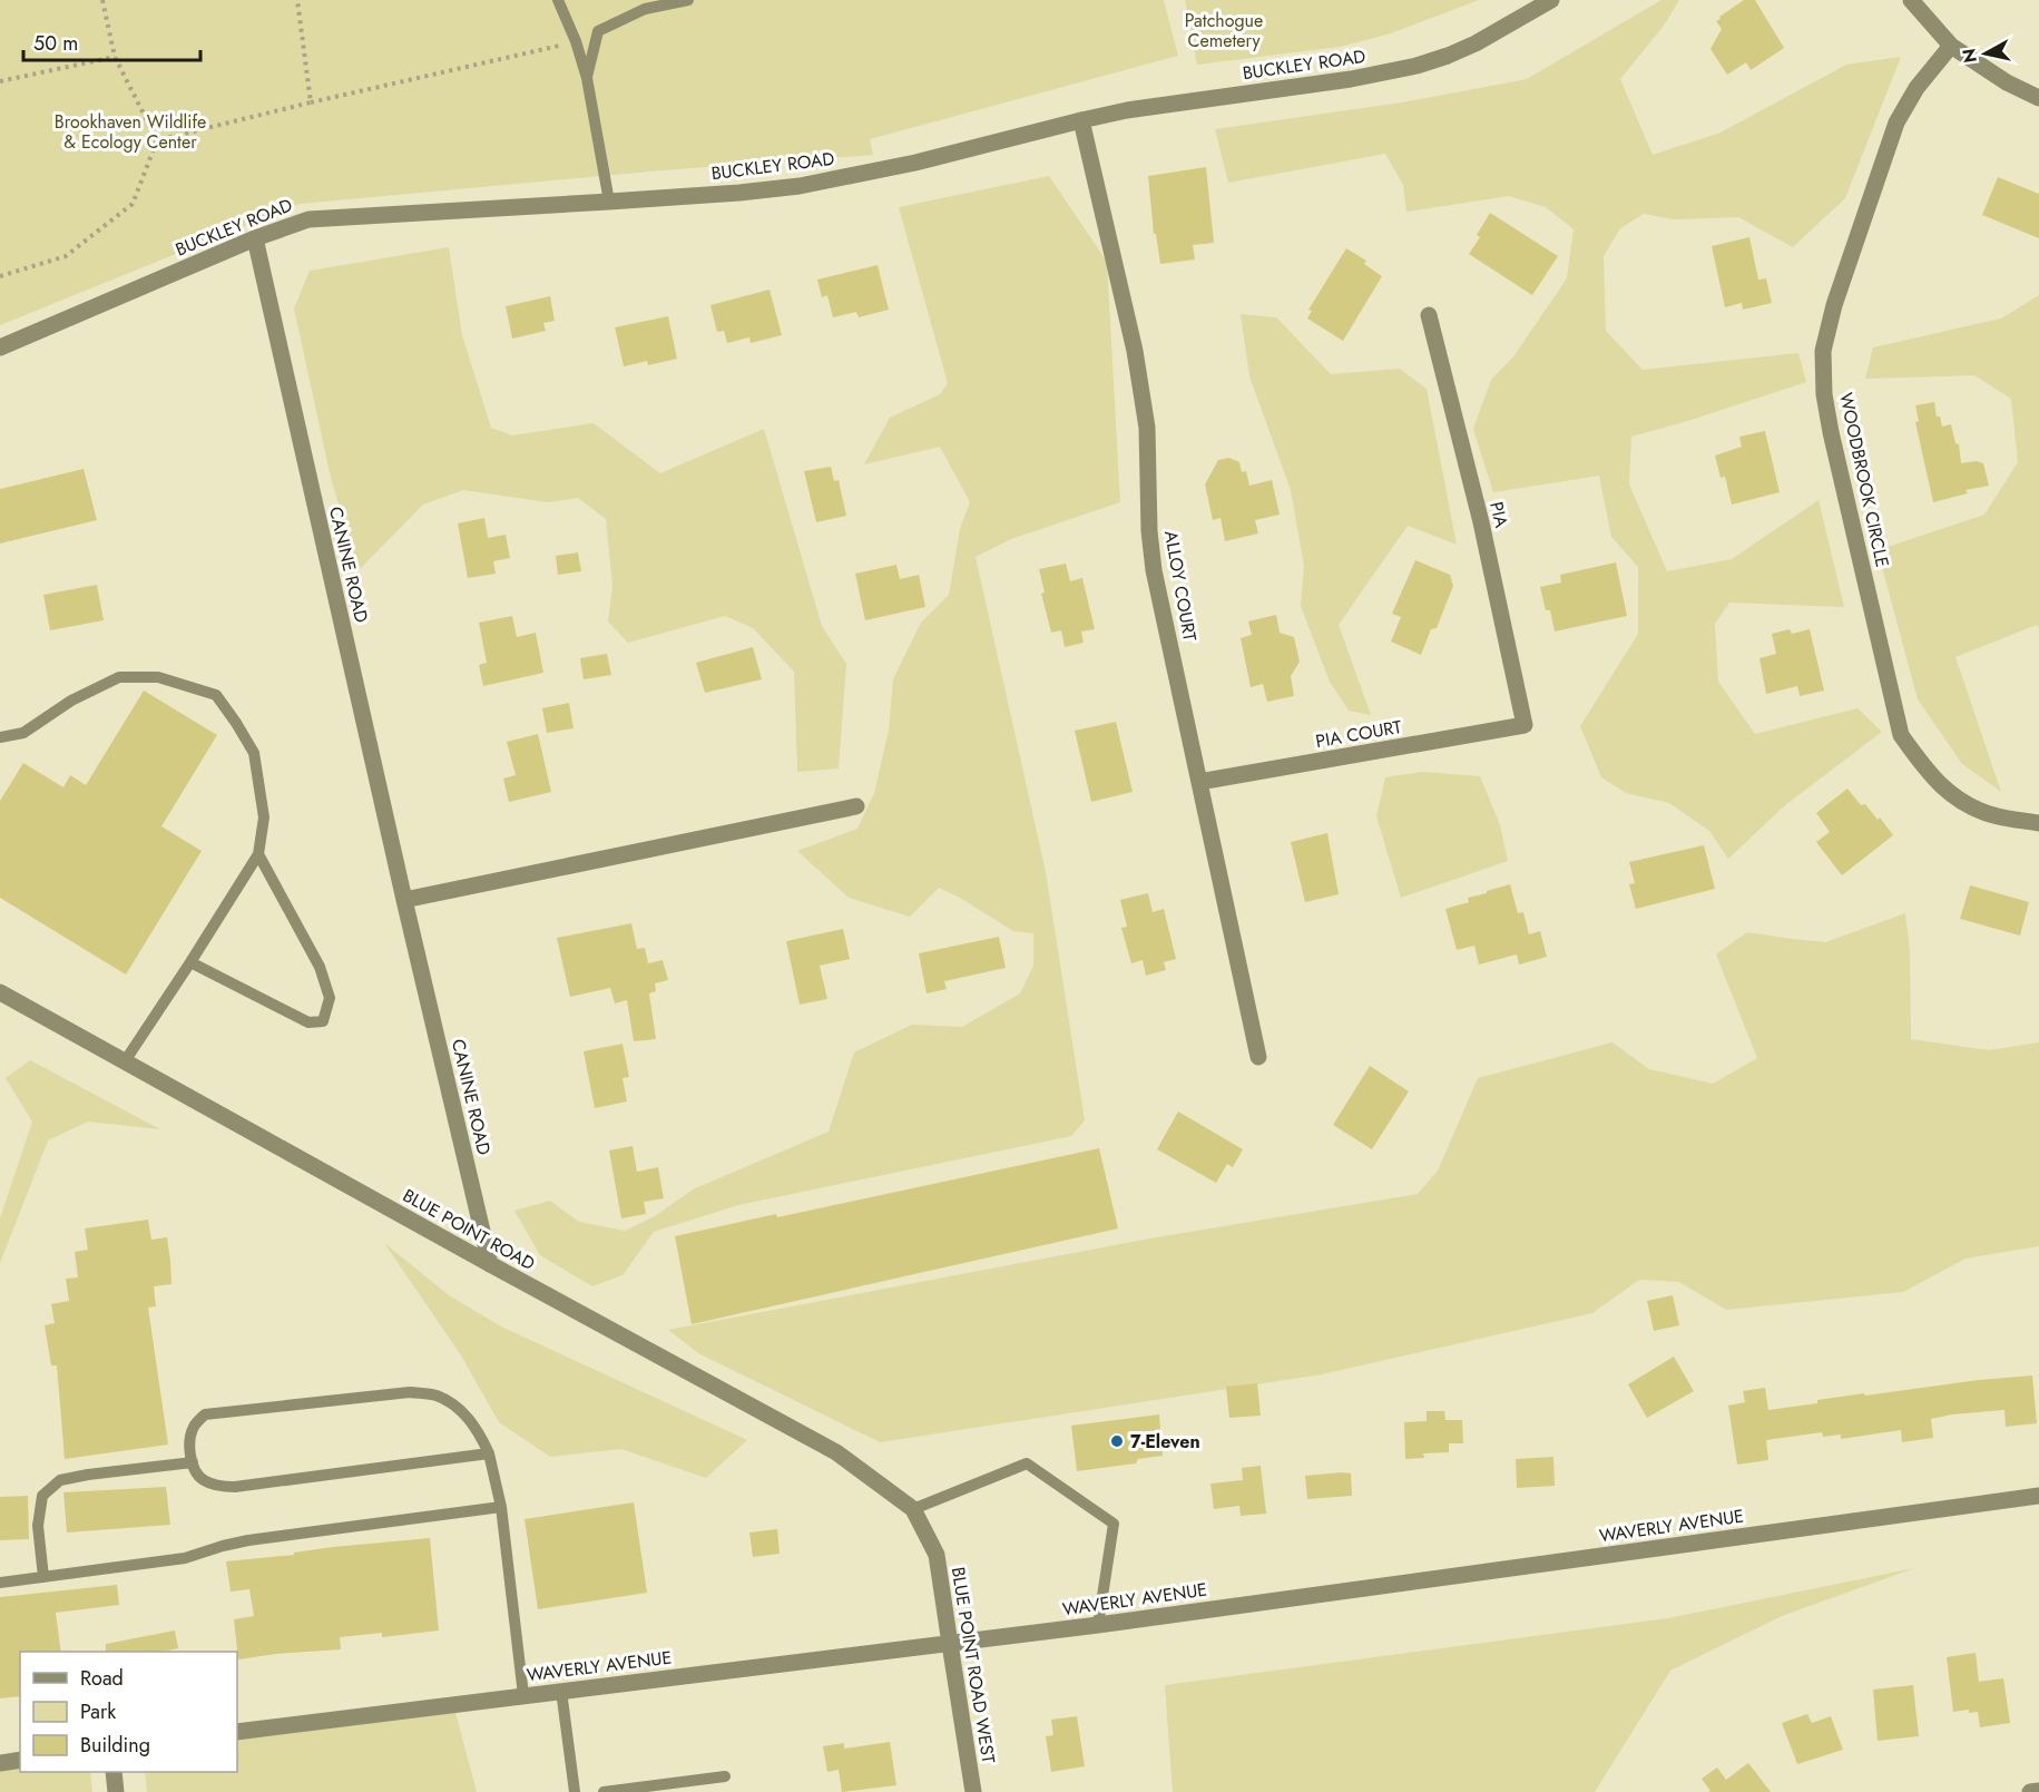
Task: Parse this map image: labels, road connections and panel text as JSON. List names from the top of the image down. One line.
{"streets":{"street":["BUCKLEY ROAD","WOODBROOK CIRCLE","PIA","CANINE ROAD","ALLOY COURT","PIA COURT","BLUE POINT ROAD","WAVERLY AVENUE","BLUE POINT ROAD WEST"]},"crossings":[["BUCKLEY ROAD","CANINE ROAD"],["BUCKLEY ROAD","ALLOY COURT"],["PIA","PIA COURT"],["CANINE ROAD","BLUE POINT ROAD"],["ALLOY COURT","PIA COURT"],["BLUE POINT ROAD","BLUE POINT ROAD WEST"],["WAVERLY AVENUE","BLUE POINT ROAD WEST"]],"parks":["Patchogue Cemetery","Brookhaven Wildlife & Ecology Center"],"places":["7-Eleven"],"legend":["Road","Park","Building"],"scale_bar":"50 m","north":"left"}
